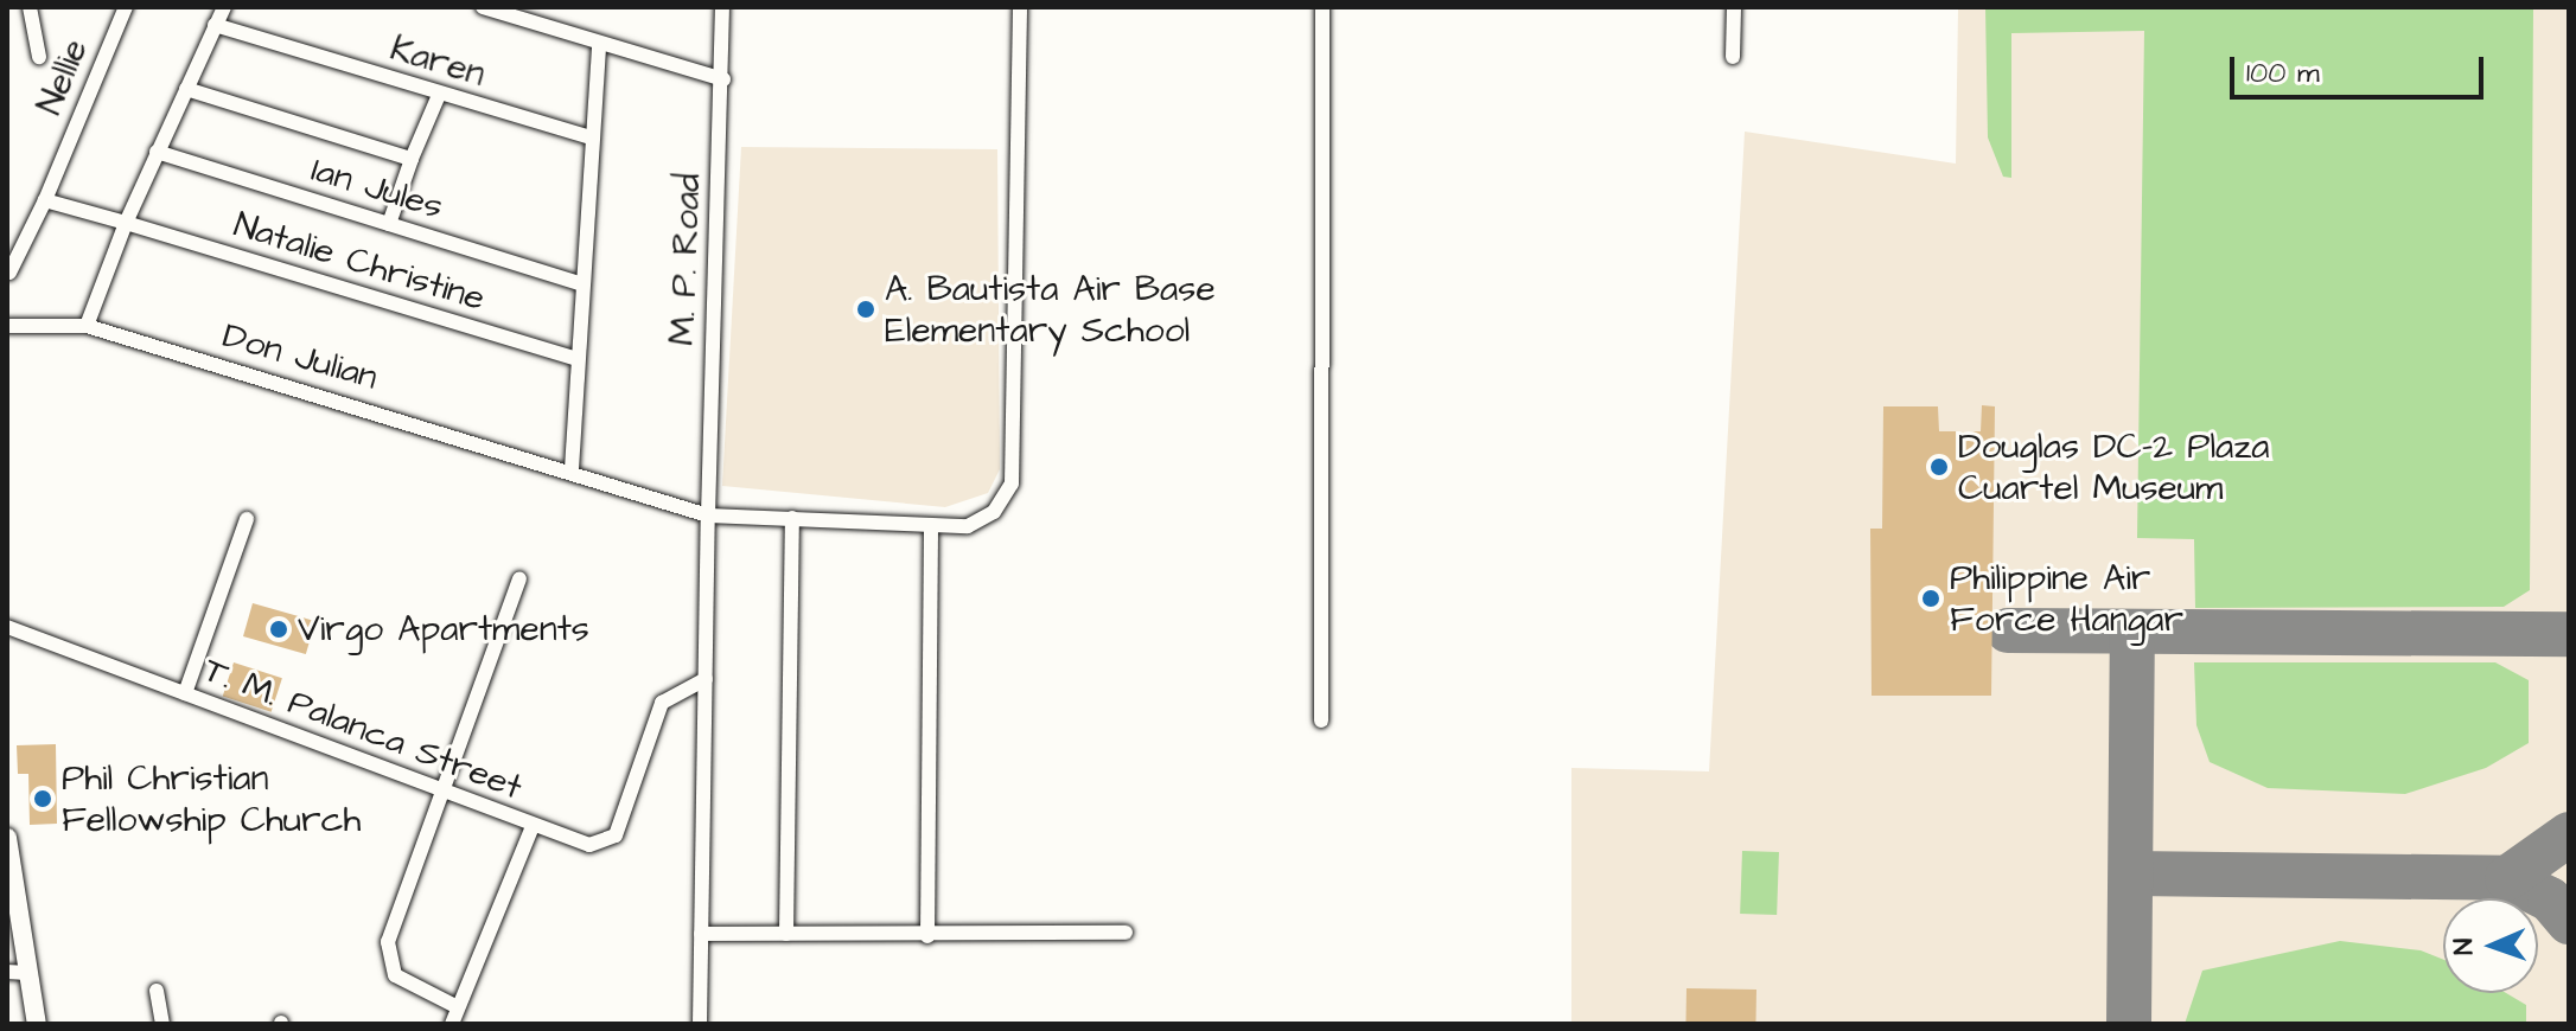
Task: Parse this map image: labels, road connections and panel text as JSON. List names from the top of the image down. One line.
{"streets":{"street":["Karen","Nellie","Ian Jules","M. P. Road","Natalie Christine","Don Julian","T. M. Palanca Street"]},"crossings":[["M. P. Road","Don Julian"],["M. P. Road","T. M. Palanca Street"]],"places":["A. Bautista Air Base Elementary School","Douglas DC-2 Plaza Cuartel Museum","Philippine Air Force Hangar","Virgo Apartments","Phil Christian Fellowship Church"],"scale_bar":"100 m","north":"left"}
